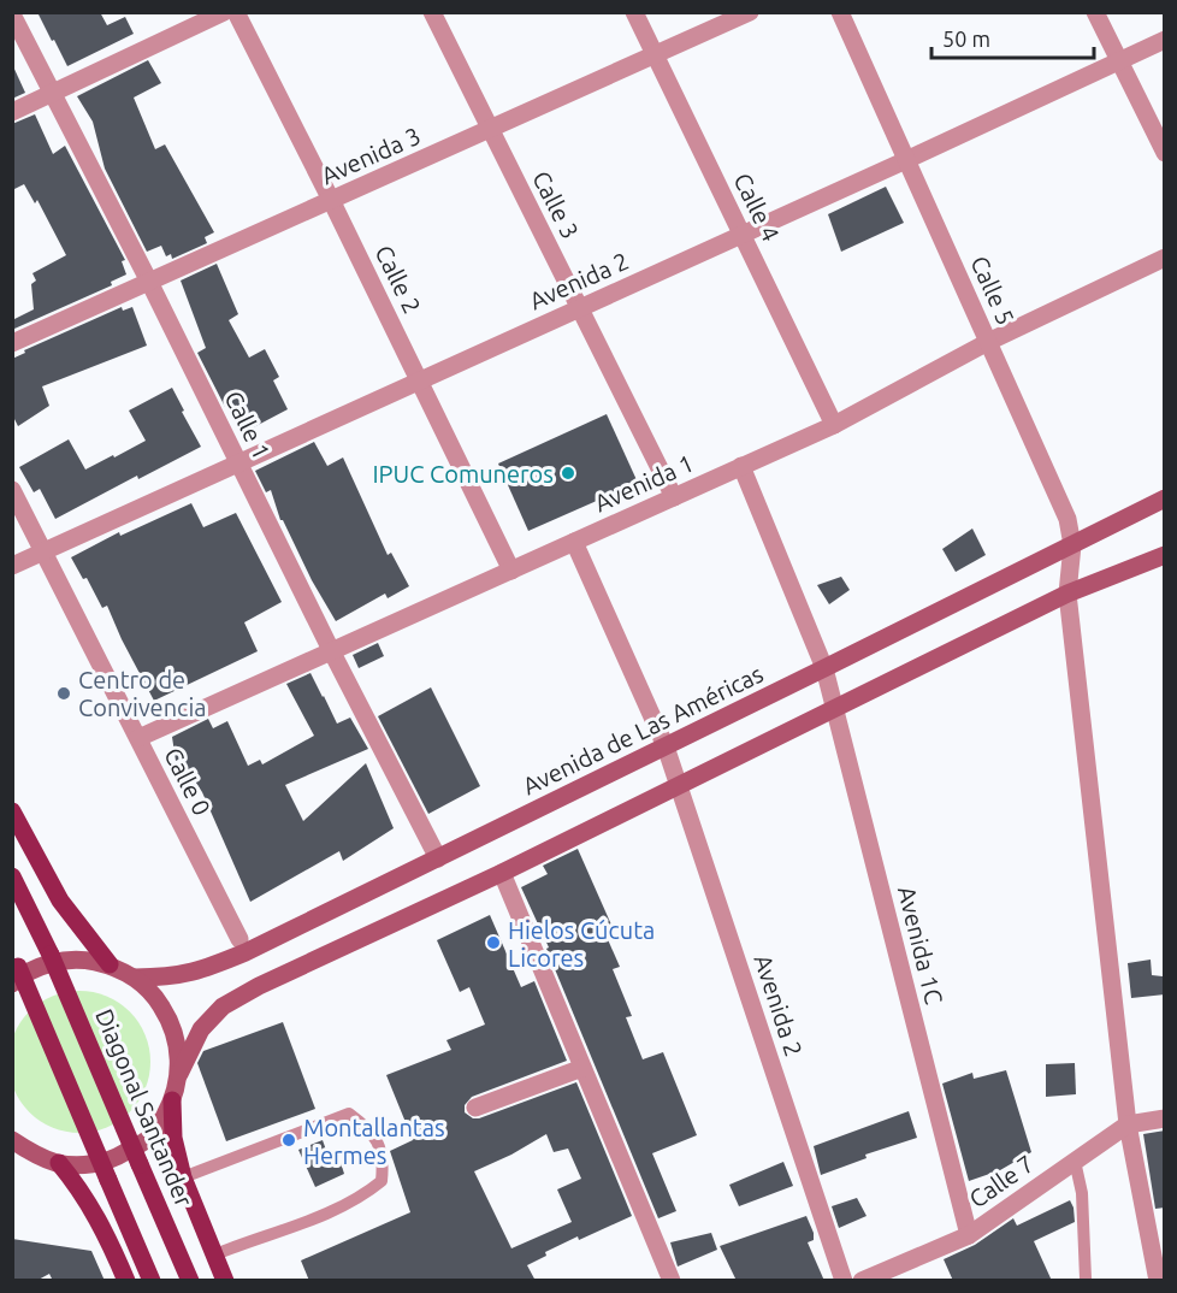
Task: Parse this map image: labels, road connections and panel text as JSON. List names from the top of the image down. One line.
{"streets":{"main road":["Avenida de Las Américas","Diagonal Santander"],"street":["Avenida 3","Calle 3","Calle 4","Calle 2","Avenida 2","Calle 5","Calle 1","Avenida 1","Calle 0","Avenida 1C","Calle 7"]},"crossings":[["Avenida 3","Calle 3"],["Avenida 3","Calle 4"],["Avenida 3","Calle 2"],["Avenida 3","Calle 1"],["Calle 3","Avenida 2"],["Calle 3","Avenida 1"],["Calle 4","Avenida 2"],["Calle 4","Avenida 1"],["Calle 2","Avenida 2"],["Calle 2","Avenida 1"],["Avenida 2","Calle 5"],["Avenida 2","Calle 1"],["Avenida 2","Avenida 1"],["Avenida 2","Avenida de Las Américas"],["Avenida 2","Calle 0"],["Calle 5","Avenida 1"],["Calle 5","Avenida de Las Américas"],["Calle 5","Calle 7"],["Calle 1","Avenida 1"],["Calle 1","Avenida de Las Américas"],["Avenida 1","Calle 0"],["Avenida 1","Avenida 1C"],["Avenida de Las Américas","Avenida 1C"],["Avenida 1C","Calle 7"]],"places":["IPUC Comuneros","Centro de Convivencia","Hielos Cúcuta Licores","Montallantas Hermes"],"scale_bar":"50 m"}
